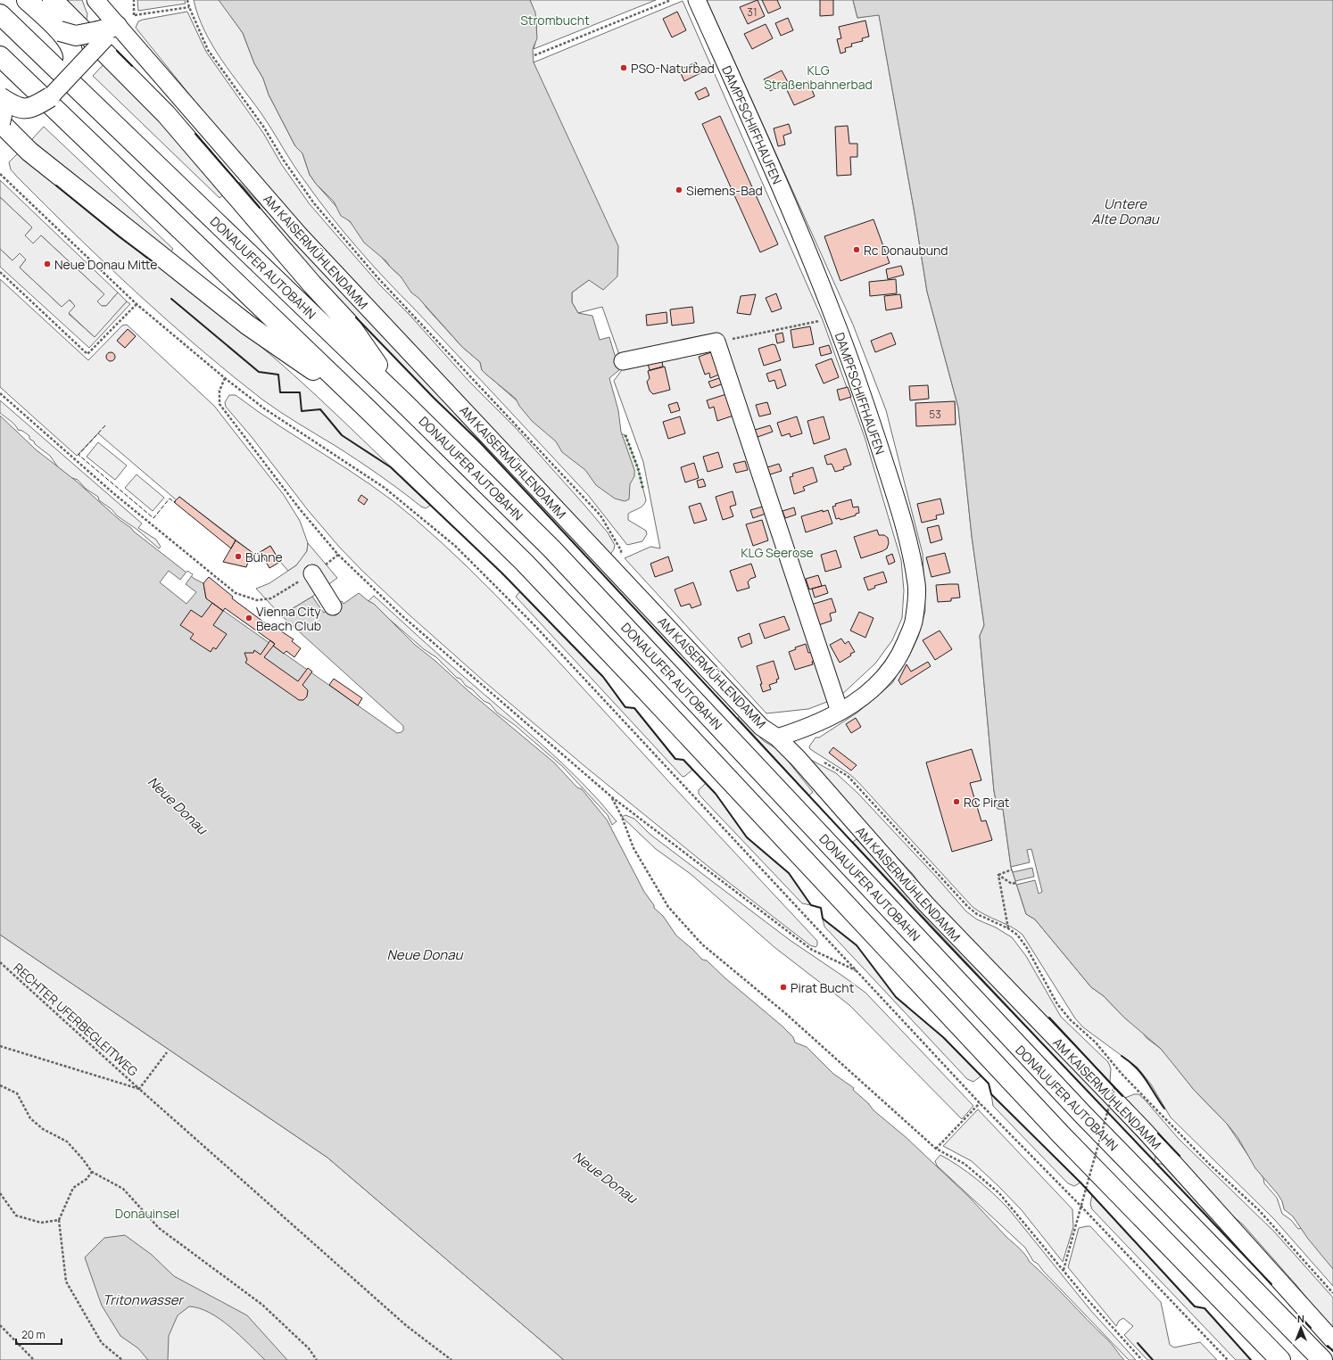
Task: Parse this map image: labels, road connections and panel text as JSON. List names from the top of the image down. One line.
{"streets":{"highway":["DONAUUFER AUTOBAHN"],"street":["DAMPFSCHIFFHAUFEN","AM KAISERMÜHLENDAMM"],"path":["RECHTER UFERBEGLEITWEG"]},"crossings":[["DAMPFSCHIFFHAUFEN","AM KAISERMÜHLENDAMM"]],"water":["Untere Alte Donau","Neue Donau","Tritonwasser"],"parks":["Strombucht","KLG Straßenbahnerbad","KLG Seerose","Donauinsel"],"places":["PSO-Naturbad","Siemens-Bad","Rc Donaubund","Neue Donau Mitte","Bühne","Vienna City Beach Club","RC Pirat","Pirat Bucht"],"house_numbers":["31","53"],"scale_bar":"20 m","north":"top"}
